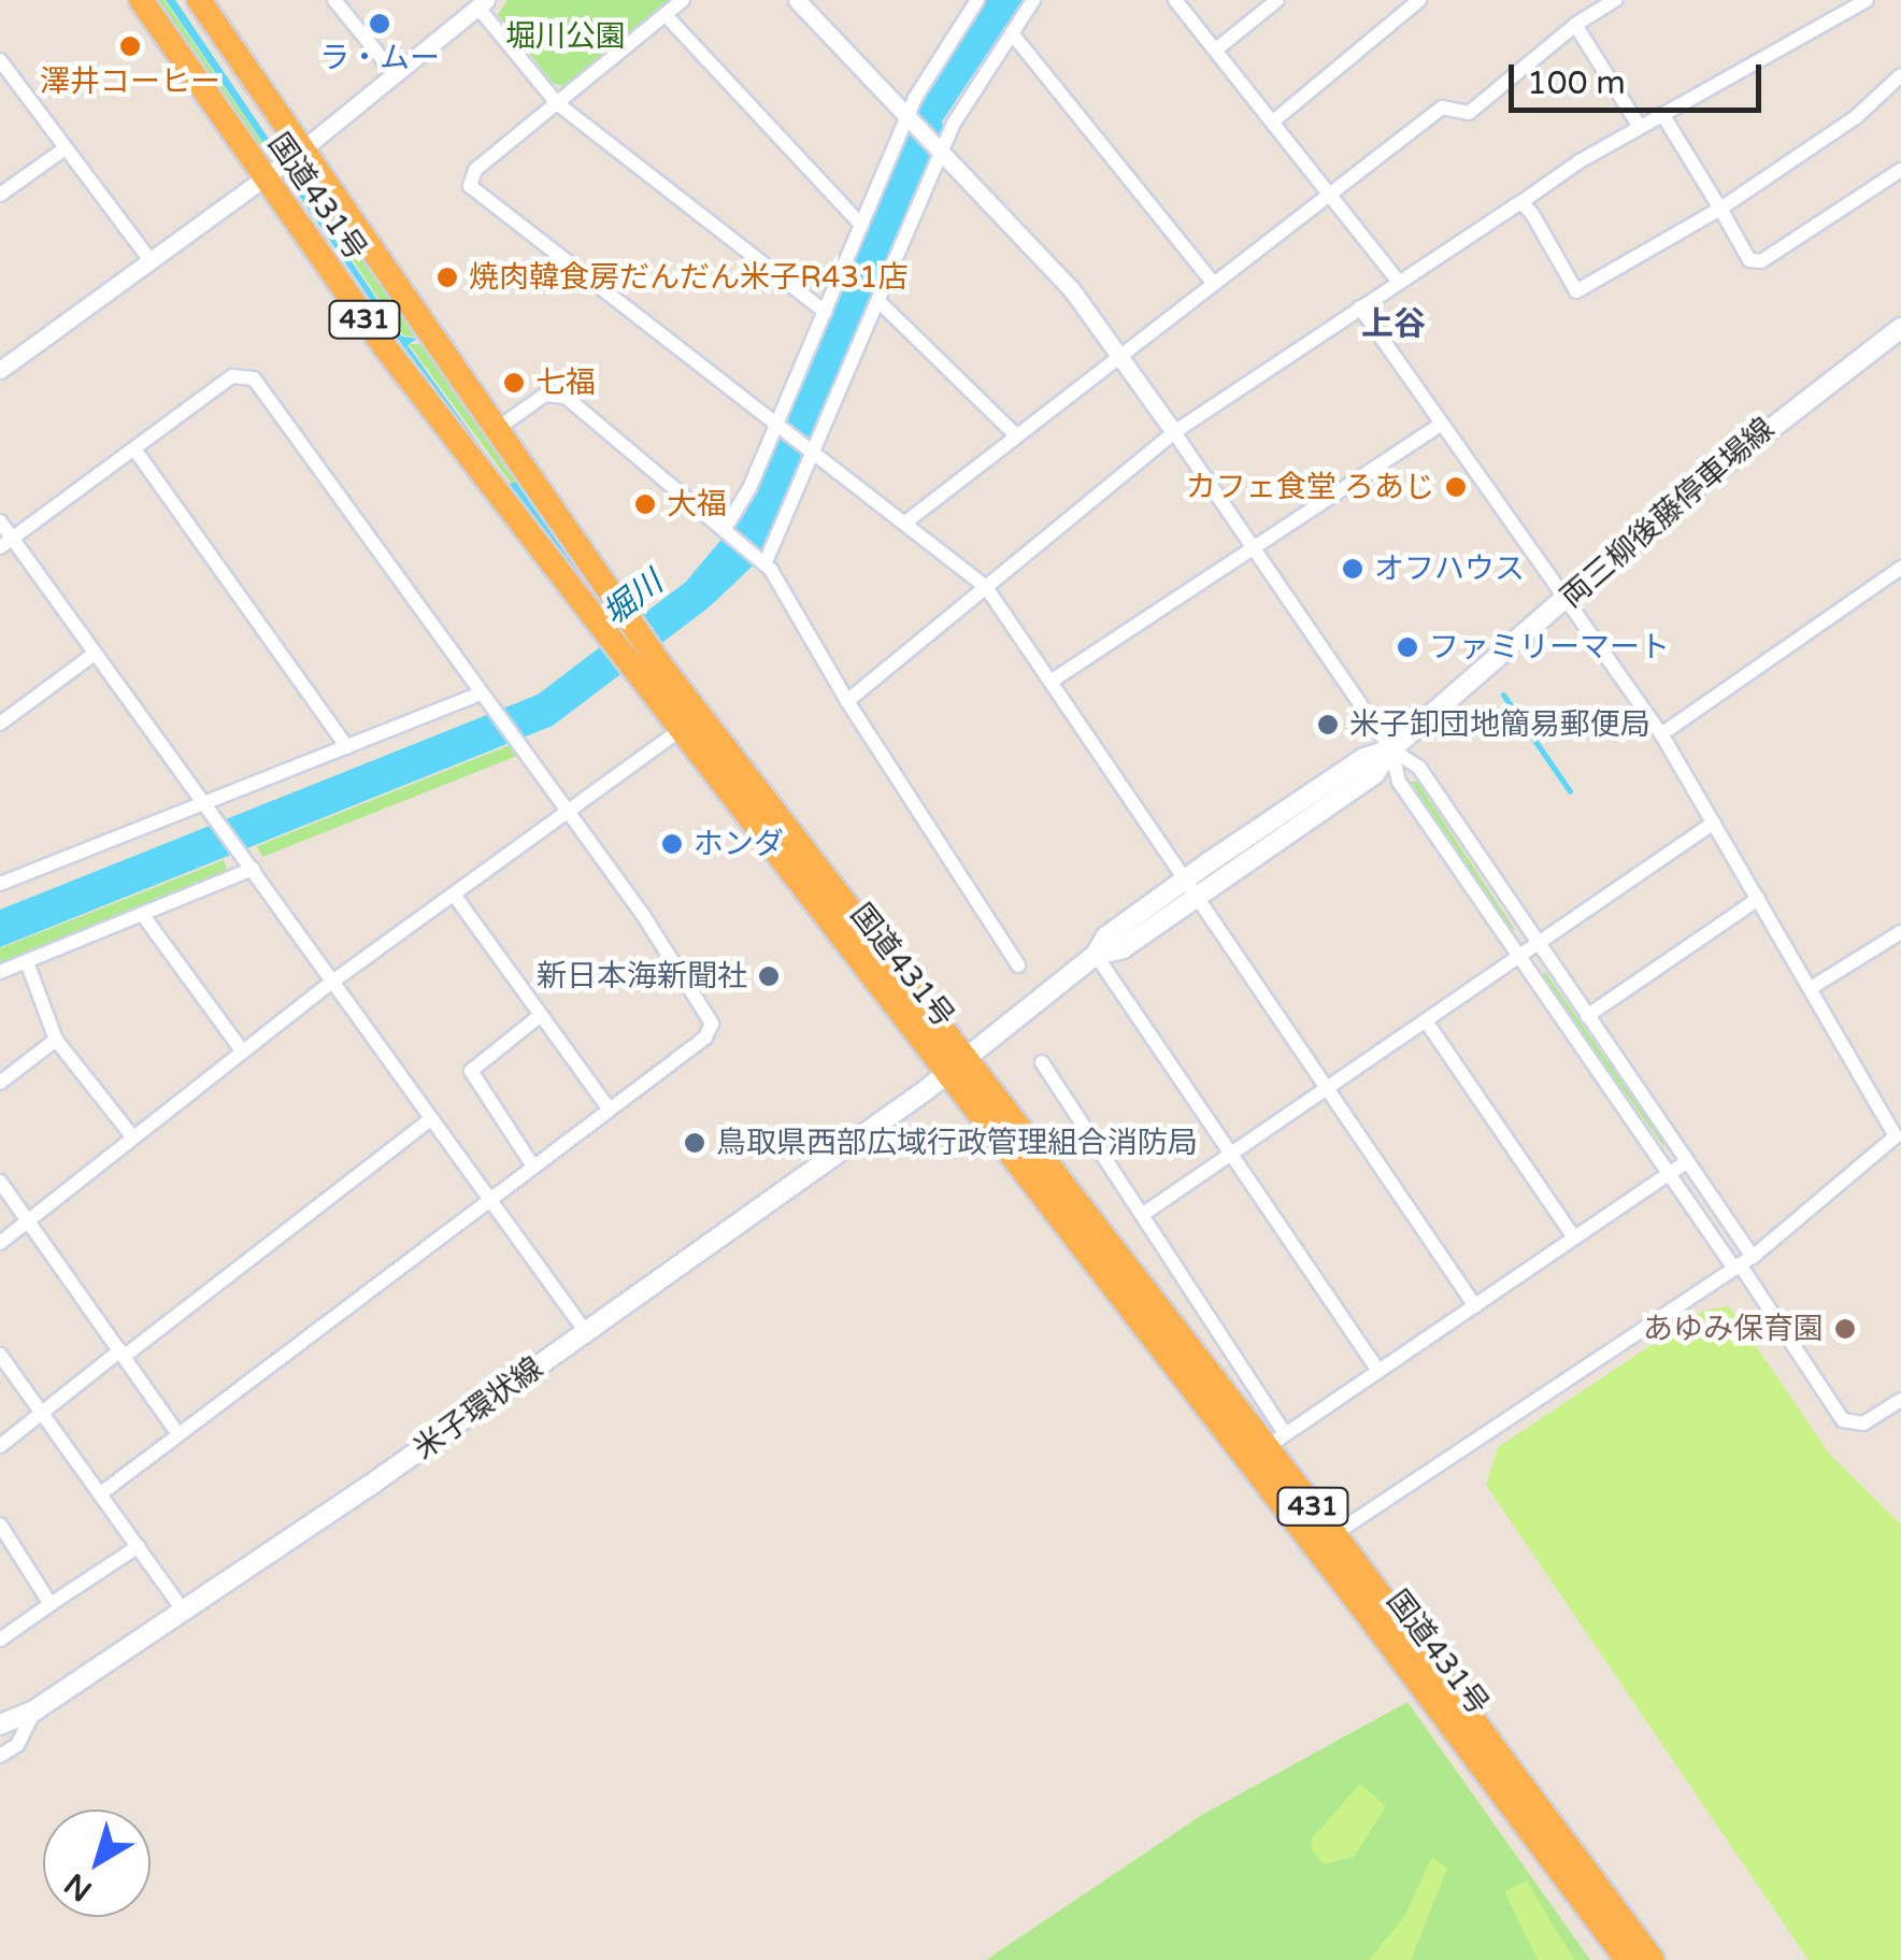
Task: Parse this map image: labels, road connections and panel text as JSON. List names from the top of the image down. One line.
{"streets":{"highway":["国道431号","431"],"main road":["両三柳後藤停車場線","米子環状線"]},"crossings":[["国道431号","両三柳後藤停車場線"],["国道431号","米子環状線"],["両三柳後藤停車場線","米子環状線"]],"districts":["上谷"],"water":["堀川"],"parks":["堀川公園"],"places":["ラ・ムー","澤井コーヒー","焼肉韓食房だんだん米子R431店","七福","カフェ食堂 ろあじ","大福","オフハウス","ファミリーマート","米子卸団地簡易郵便局","ホンダ","新日本海新聞社","鳥取県西部広域行政管理組合消防局","あゆみ保育園"],"scale_bar":"100 m","north":"bottom left"}
